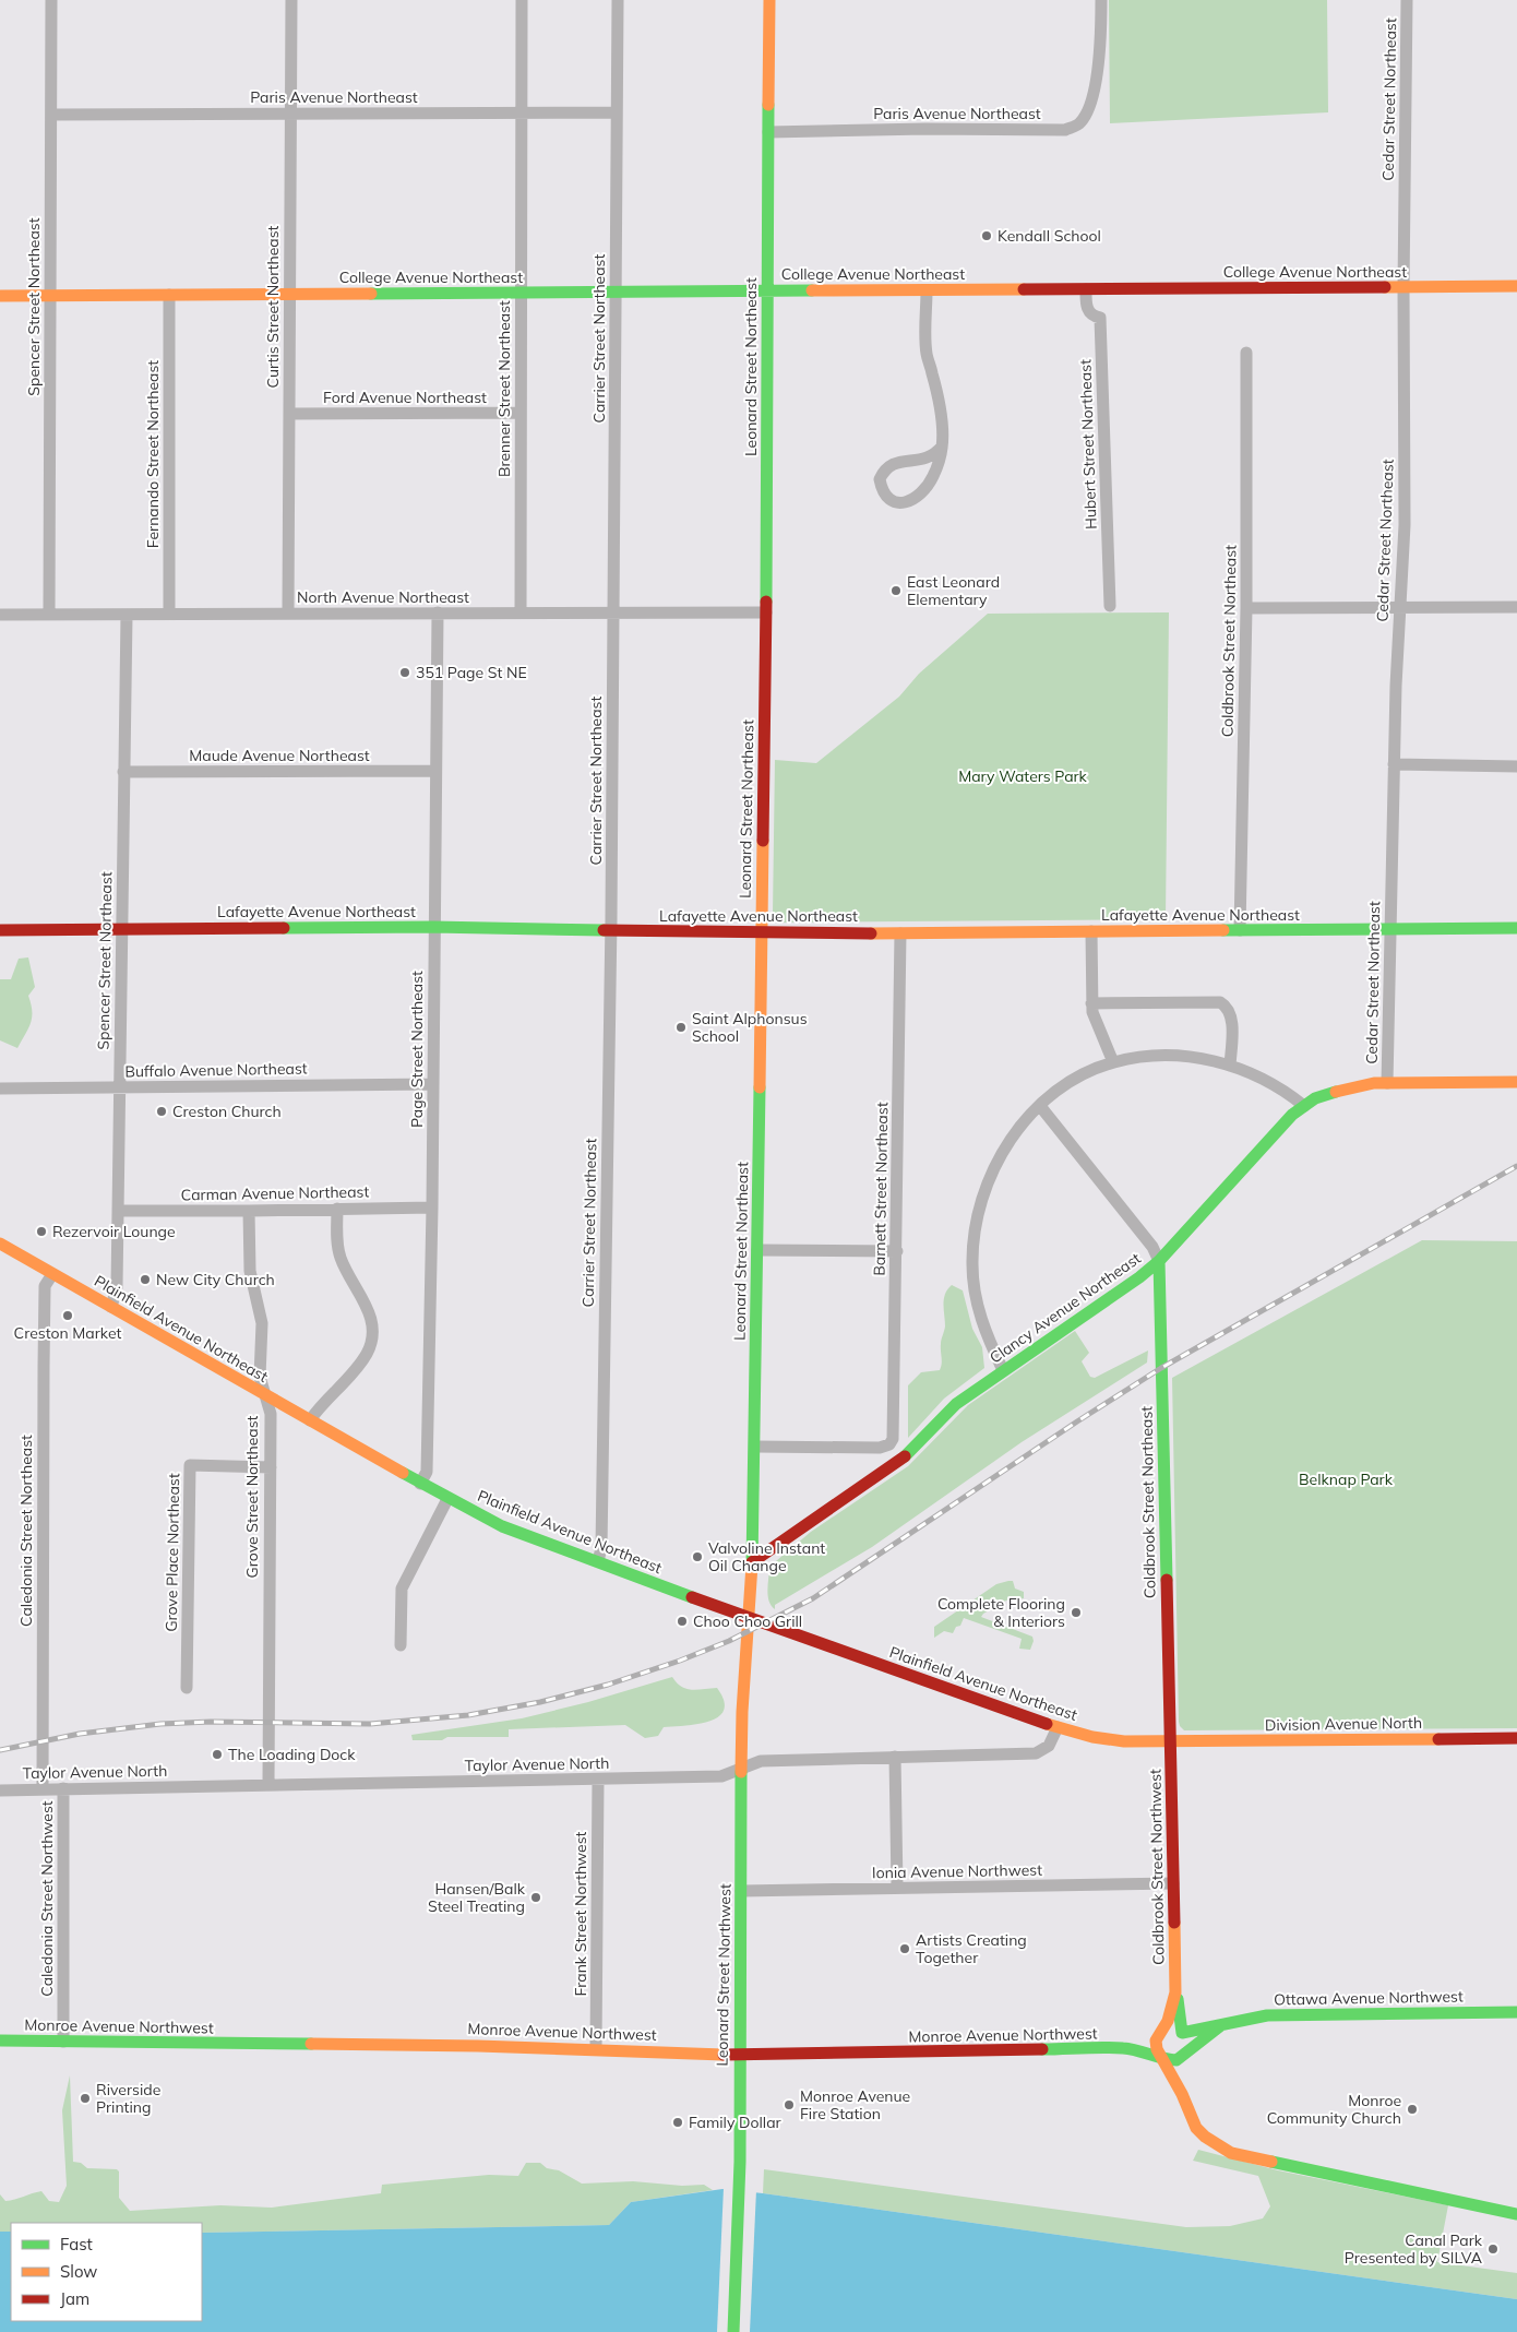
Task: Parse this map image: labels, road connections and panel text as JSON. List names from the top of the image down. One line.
{"streets":{"main road":["College Avenue Northeast","Leonard Street Northeast","Coldbrook Street Northeast","Lafayette Avenue Northeast","Clancy Avenue Northeast","Plainfield Avenue Northeast","Division Avenue North","Coldbrook Street Northwest","Leonard Street Northwest","Ottawa Avenue Northwest","Monroe Avenue Northwest"],"street":["Paris Avenue Northeast","Cedar Street Northeast","Spencer Street Northeast","Curtis Street Northeast","Carrier Street Northeast","Brenner Street Northeast","Ford Avenue Northeast","Hubert Street Northeast","Fernando Street Northeast","North Avenue Northeast","Maude Avenue Northeast","Page Street Northeast","Buffalo Avenue Northeast","Barnett Street Northeast","Carman Avenue Northeast","Grove Street Northeast","Caledonia Street Northeast","Grove Place Northeast","Taylor Avenue North","Ionia Avenue Northwest","Caledonia Street Northwest","Frank Street Northwest"]},"crossings":[["Paris Avenue Northeast","Spencer Street Northeast"],["Paris Avenue Northeast","Curtis Street Northeast"],["Paris Avenue Northeast","Carrier Street Northeast"],["Paris Avenue Northeast","Leonard Street Northeast"],["Paris Avenue Northeast","Brenner Street Northeast"],["Cedar Street Northeast","College Avenue Northeast"],["Cedar Street Northeast","Lafayette Avenue Northeast"],["Cedar Street Northeast","Clancy Avenue Northeast"],["College Avenue Northeast","Spencer Street Northeast"],["College Avenue Northeast","Curtis Street Northeast"],["College Avenue Northeast","Carrier Street Northeast"],["College Avenue Northeast","Leonard Street Northeast"],["College Avenue Northeast","Brenner Street Northeast"],["College Avenue Northeast","Hubert Street Northeast"],["College Avenue Northeast","Fernando Street Northeast"],["Spencer Street Northeast","North Avenue Northeast"],["Spencer Street Northeast","Maude Avenue Northeast"],["Spencer Street Northeast","Lafayette Avenue Northeast"],["Spencer Street Northeast","Buffalo Avenue Northeast"],["Spencer Street Northeast","Carman Avenue Northeast"],["Spencer Street Northeast","Plainfield Avenue Northeast"],["Curtis Street Northeast","Ford Avenue Northeast"],["Curtis Street Northeast","North Avenue Northeast"],["Carrier Street Northeast","North Avenue Northeast"],["Carrier Street Northeast","Lafayette Avenue Northeast"],["Carrier Street Northeast","Plainfield Avenue Northeast"],["Leonard Street Northeast","North Avenue Northeast"],["Leonard Street Northeast","Lafayette Avenue Northeast"],["Leonard Street Northeast","Barnett Street Northeast"],["Leonard Street Northeast","Clancy Avenue Northeast"],["Leonard Street Northeast","Plainfield Avenue Northeast"],["Leonard Street Northeast","Leonard Street Northwest"],["Brenner Street Northeast","Ford Avenue Northeast"],["Brenner Street Northeast","North Avenue Northeast"],["Fernando Street Northeast","North Avenue Northeast"],["North Avenue Northeast","Page Street Northeast"],["Coldbrook Street Northeast","Lafayette Avenue Northeast"],["Coldbrook Street Northeast","Clancy Avenue Northeast"],["Coldbrook Street Northeast","Plainfield Avenue Northeast"],["Coldbrook Street Northeast","Division Avenue North"],["Coldbrook Street Northeast","Coldbrook Street Northwest"],["Maude Avenue Northeast","Page Street Northeast"],["Lafayette Avenue Northeast","Page Street Northeast"],["Lafayette Avenue Northeast","Barnett Street Northeast"],["Page Street Northeast","Buffalo Avenue Northeast"],["Page Street Northeast","Carman Avenue Northeast"],["Page Street Northeast","Plainfield Avenue Northeast"],["Carman Avenue Northeast","Grove Street Northeast"],["Plainfield Avenue Northeast","Grove Street Northeast"],["Plainfield Avenue Northeast","Caledonia Street Northeast"],["Plainfield Avenue Northeast","Division Avenue North"],["Plainfield Avenue Northeast","Taylor Avenue North"],["Plainfield Avenue Northeast","Coldbrook Street Northwest"],["Plainfield Avenue Northeast","Leonard Street Northwest"],["Grove Street Northeast","Grove Place Northeast"],["Grove Street Northeast","Taylor Avenue North"],["Caledonia Street Northeast","Taylor Avenue North"],["Division Avenue North","Coldbrook Street Northwest"],["Taylor Avenue North","Caledonia Street Northwest"],["Taylor Avenue North","Frank Street Northwest"],["Taylor Avenue North","Leonard Street Northwest"],["Coldbrook Street Northwest","Ionia Avenue Northwest"],["Coldbrook Street Northwest","Ottawa Avenue Northwest"],["Coldbrook Street Northwest","Monroe Avenue Northwest"],["Ionia Avenue Northwest","Leonard Street Northwest"],["Caledonia Street Northwest","Monroe Avenue Northwest"],["Frank Street Northwest","Monroe Avenue Northwest"],["Leonard Street Northwest","Monroe Avenue Northwest"],["Ottawa Avenue Northwest","Monroe Avenue Northwest"]],"parks":["Mary Waters Park","Belknap Park"],"places":["Kendall School","East Leonard Elementary","351 Page St NE","Saint Alphonsus School","Creston Church","Rezervoir Lounge","New City Church","Creston Market","Valvoline Instant Oil Change","Complete Flooring & Interiors","Choo Choo Grill","The Loading Dock","Hansen/Balk Steel Treating","Artists Creating Together","Riverside Printing","Monroe Avenue Fire Station","Monroe Community Church","Family Dollar","Canal Park Presented by SILVA"],"legend":["Fast","Slow","Jam"]}
